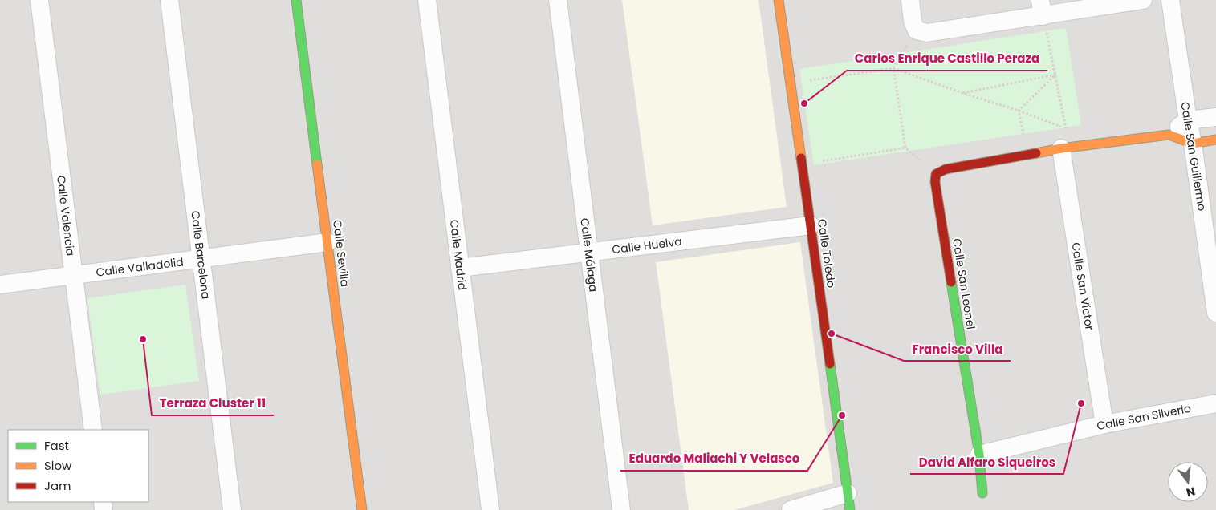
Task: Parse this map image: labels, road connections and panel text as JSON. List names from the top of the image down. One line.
{"streets":{"street":["Calle San Guillermo","Calle Valencia","Calle Huelva","Calle Sevilla","Calle Toledo","Calle Barcelona","Calle Madrid","Calle Málaga","Calle Valladolid","Calle San Leonel","Calle San Víctor","Calle San Silverio"]},"crossings":[["Calle Valencia","Calle Valladolid"],["Calle Huelva","Calle Toledo"],["Calle Huelva","Calle Madrid"],["Calle Huelva","Calle Málaga"],["Calle Sevilla","Calle Valladolid"],["Calle Barcelona","Calle Valladolid"],["Calle San Leonel","Calle San Silverio"],["Calle San Víctor","Calle San Silverio"]],"places":["Carlos Enrique Castillo Peraza","Francisco Villa","Terraza Cluster 11","David Alfaro Siqueiros","Eduardo Maliachi Y Velasco"],"legend":["Fast","Slow","Jam"],"north":"bottom"}
